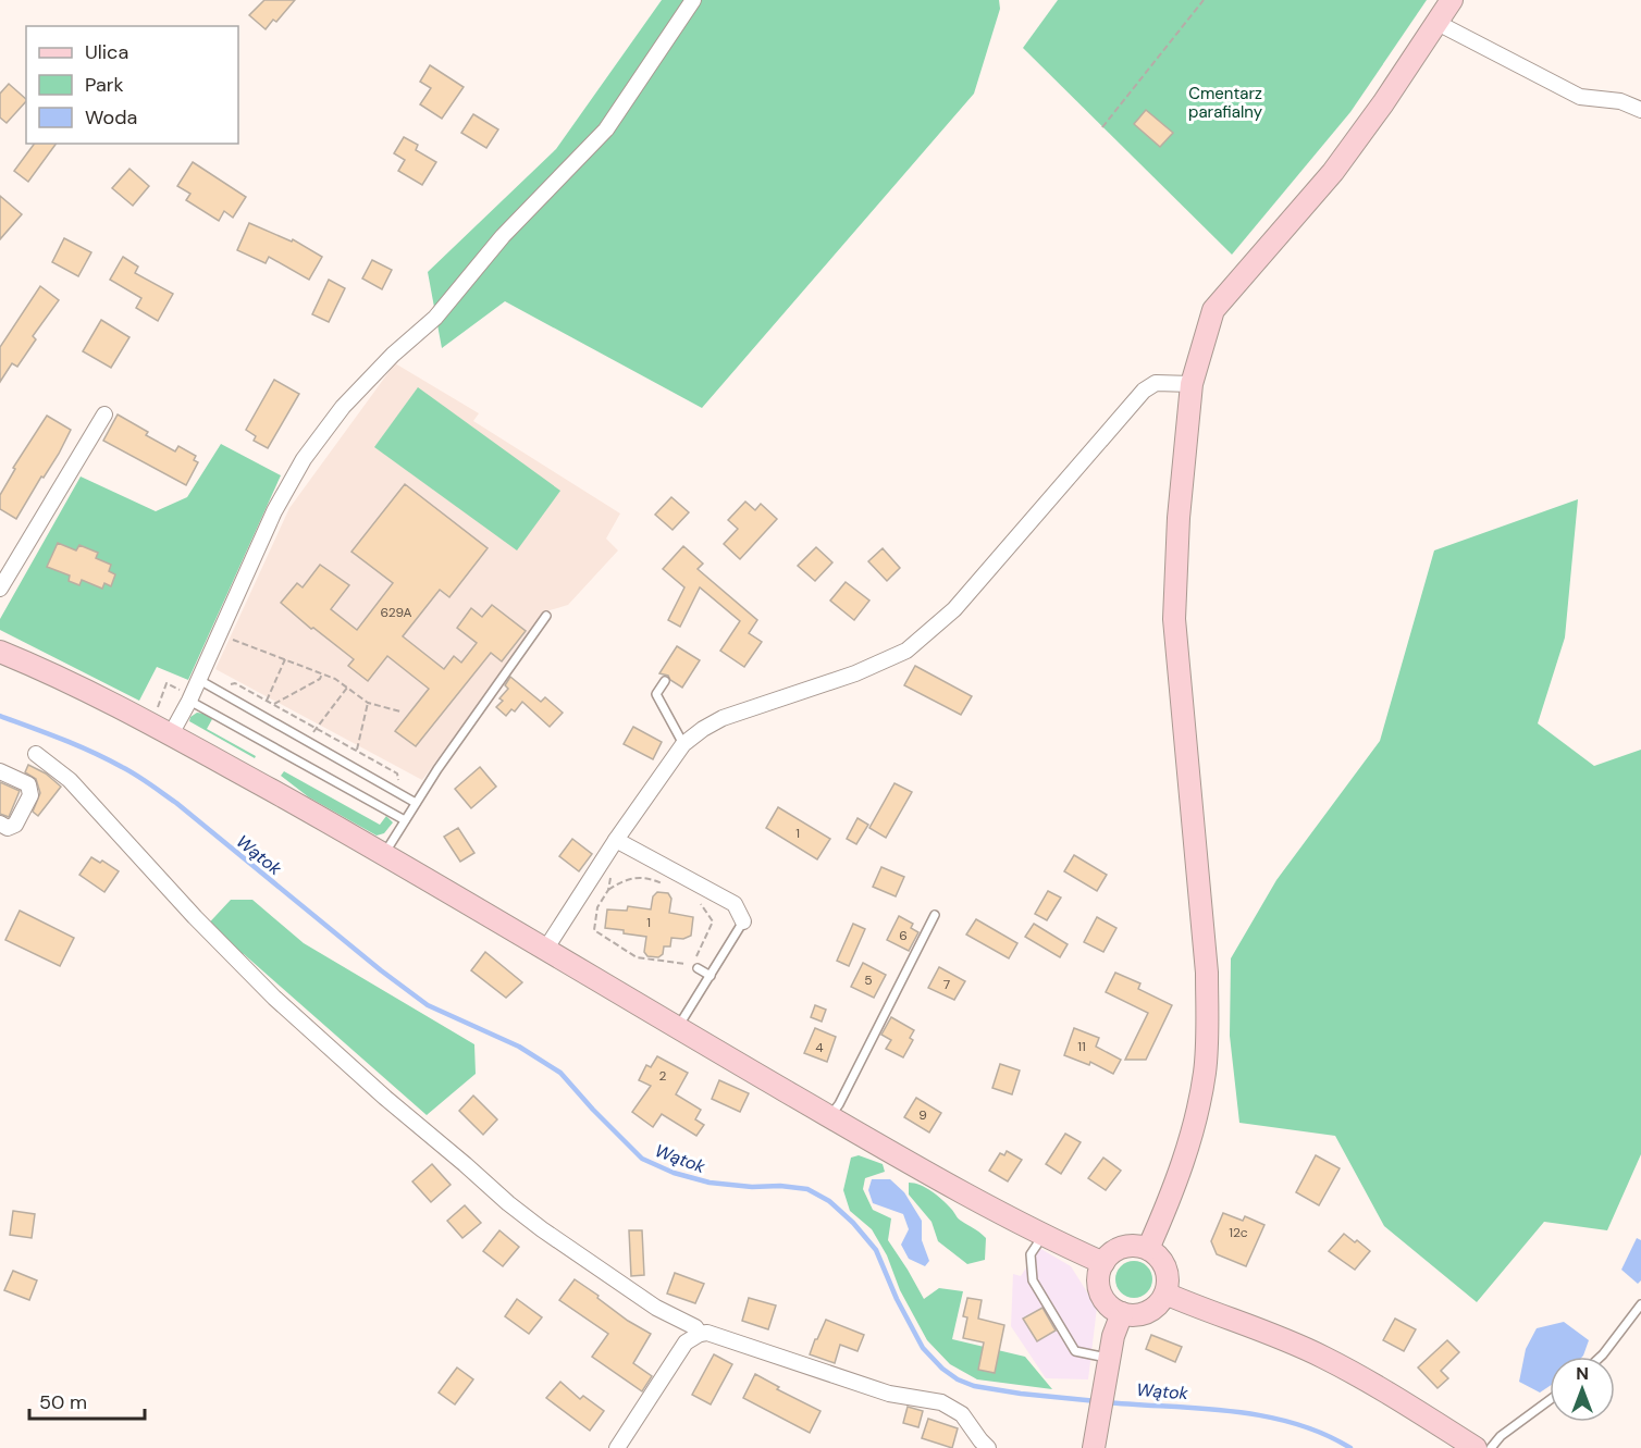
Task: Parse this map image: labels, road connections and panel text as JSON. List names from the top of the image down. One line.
{"water":["Wątok"],"parks":["Cmentarz parafialny"],"house_numbers":["629A","1","1","6","5","7","11","4","2","9","12c"],"legend":["Ulica","Park","Woda"],"scale_bar":"50 m","north":"top"}
